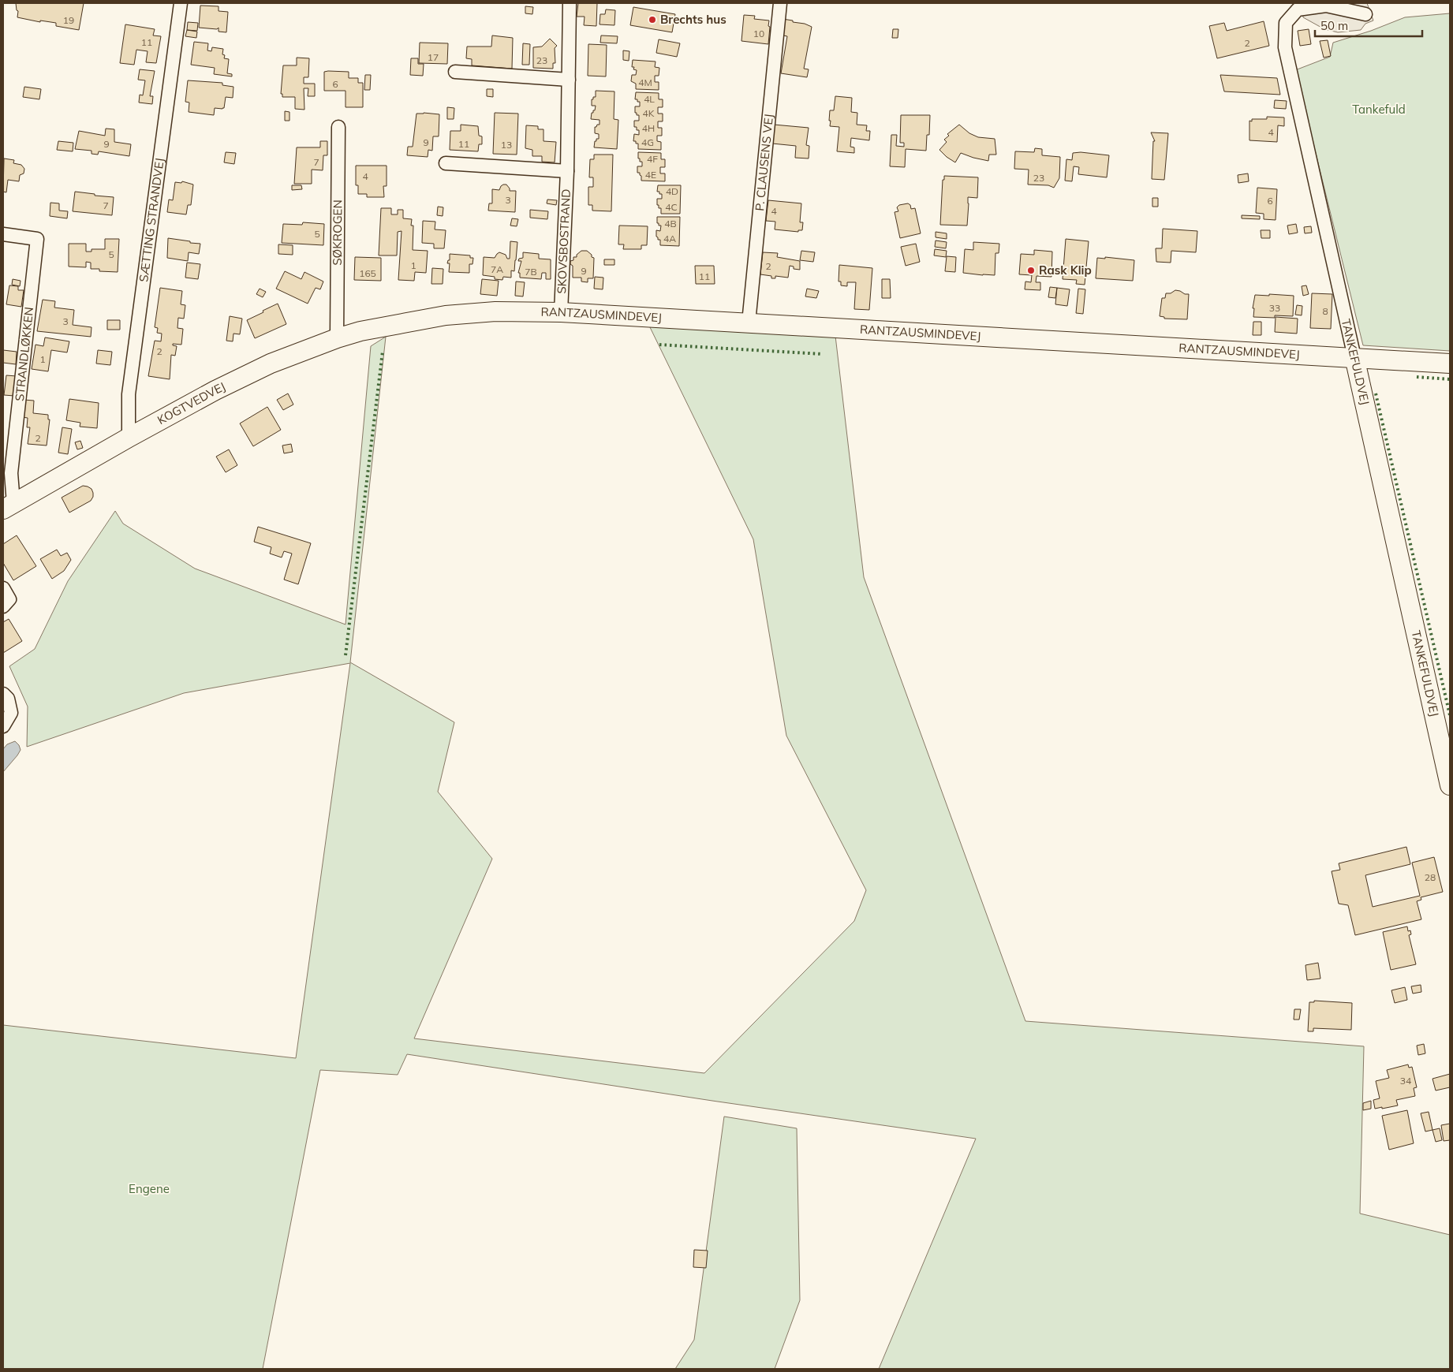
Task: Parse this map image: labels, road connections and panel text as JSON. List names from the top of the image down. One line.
{"streets":{"street":["P. CLAUSENS VEJ","SÆTTING STRANDVEJ","SØKROGEN","SKOVSBOSTRAND","RANTZAUSMINDEVEJ","STRANDLØKKEN","TANKEFULDVEJ","KOGTVEDVEJ"]},"crossings":[["P. CLAUSENS VEJ","RANTZAUSMINDEVEJ"],["SÆTTING STRANDVEJ","KOGTVEDVEJ"],["SØKROGEN","KOGTVEDVEJ"],["SKOVSBOSTRAND","RANTZAUSMINDEVEJ"],["RANTZAUSMINDEVEJ","TANKEFULDVEJ"],["RANTZAUSMINDEVEJ","KOGTVEDVEJ"],["STRANDLØKKEN","KOGTVEDVEJ"]],"parks":["Tankefuld","Engene"],"places":["Brechts hus","Rask Klip"],"house_numbers":["19","10","11","2","17","23","4M","6","4L","4K","4H","4","9","4G","9","11","13","4F","7","4E","4","23","4D","3","6","7","4C","4","4B","5","4A","5","1","2","7A","9","7B","165","11","33","8","3","2","1","2","28","34"],"scale_bar":"50 m"}
